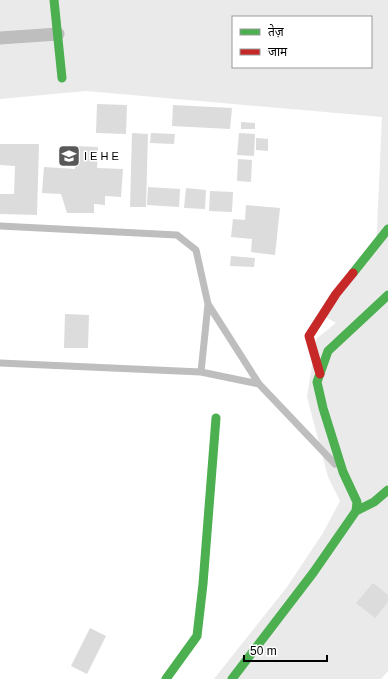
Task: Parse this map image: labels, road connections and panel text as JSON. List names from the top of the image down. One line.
{"places":{"school or university":["I E H E"]},"legend":["तेज़","जाम"],"scale_bar":"50 m"}
